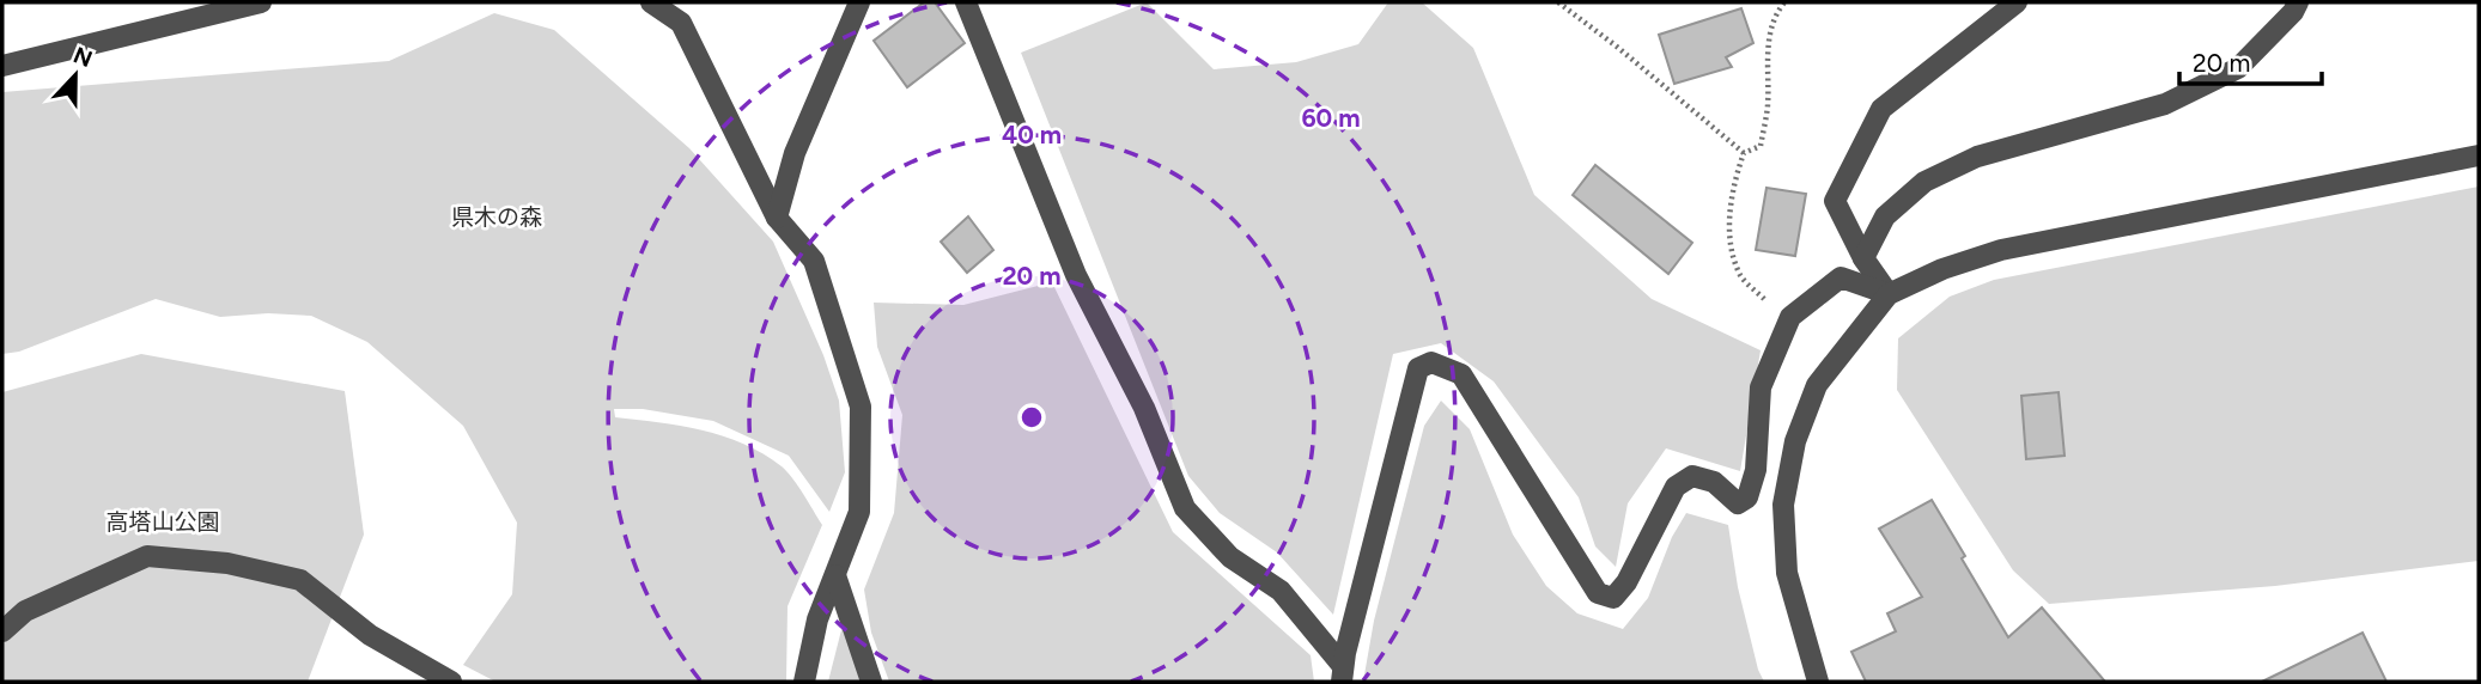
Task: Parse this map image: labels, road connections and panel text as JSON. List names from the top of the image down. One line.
{"parks":["県木の森","高塔山公園"],"scale_bar":"20 m","north":"top","rings":["60 m","40 m","20 m"]}
